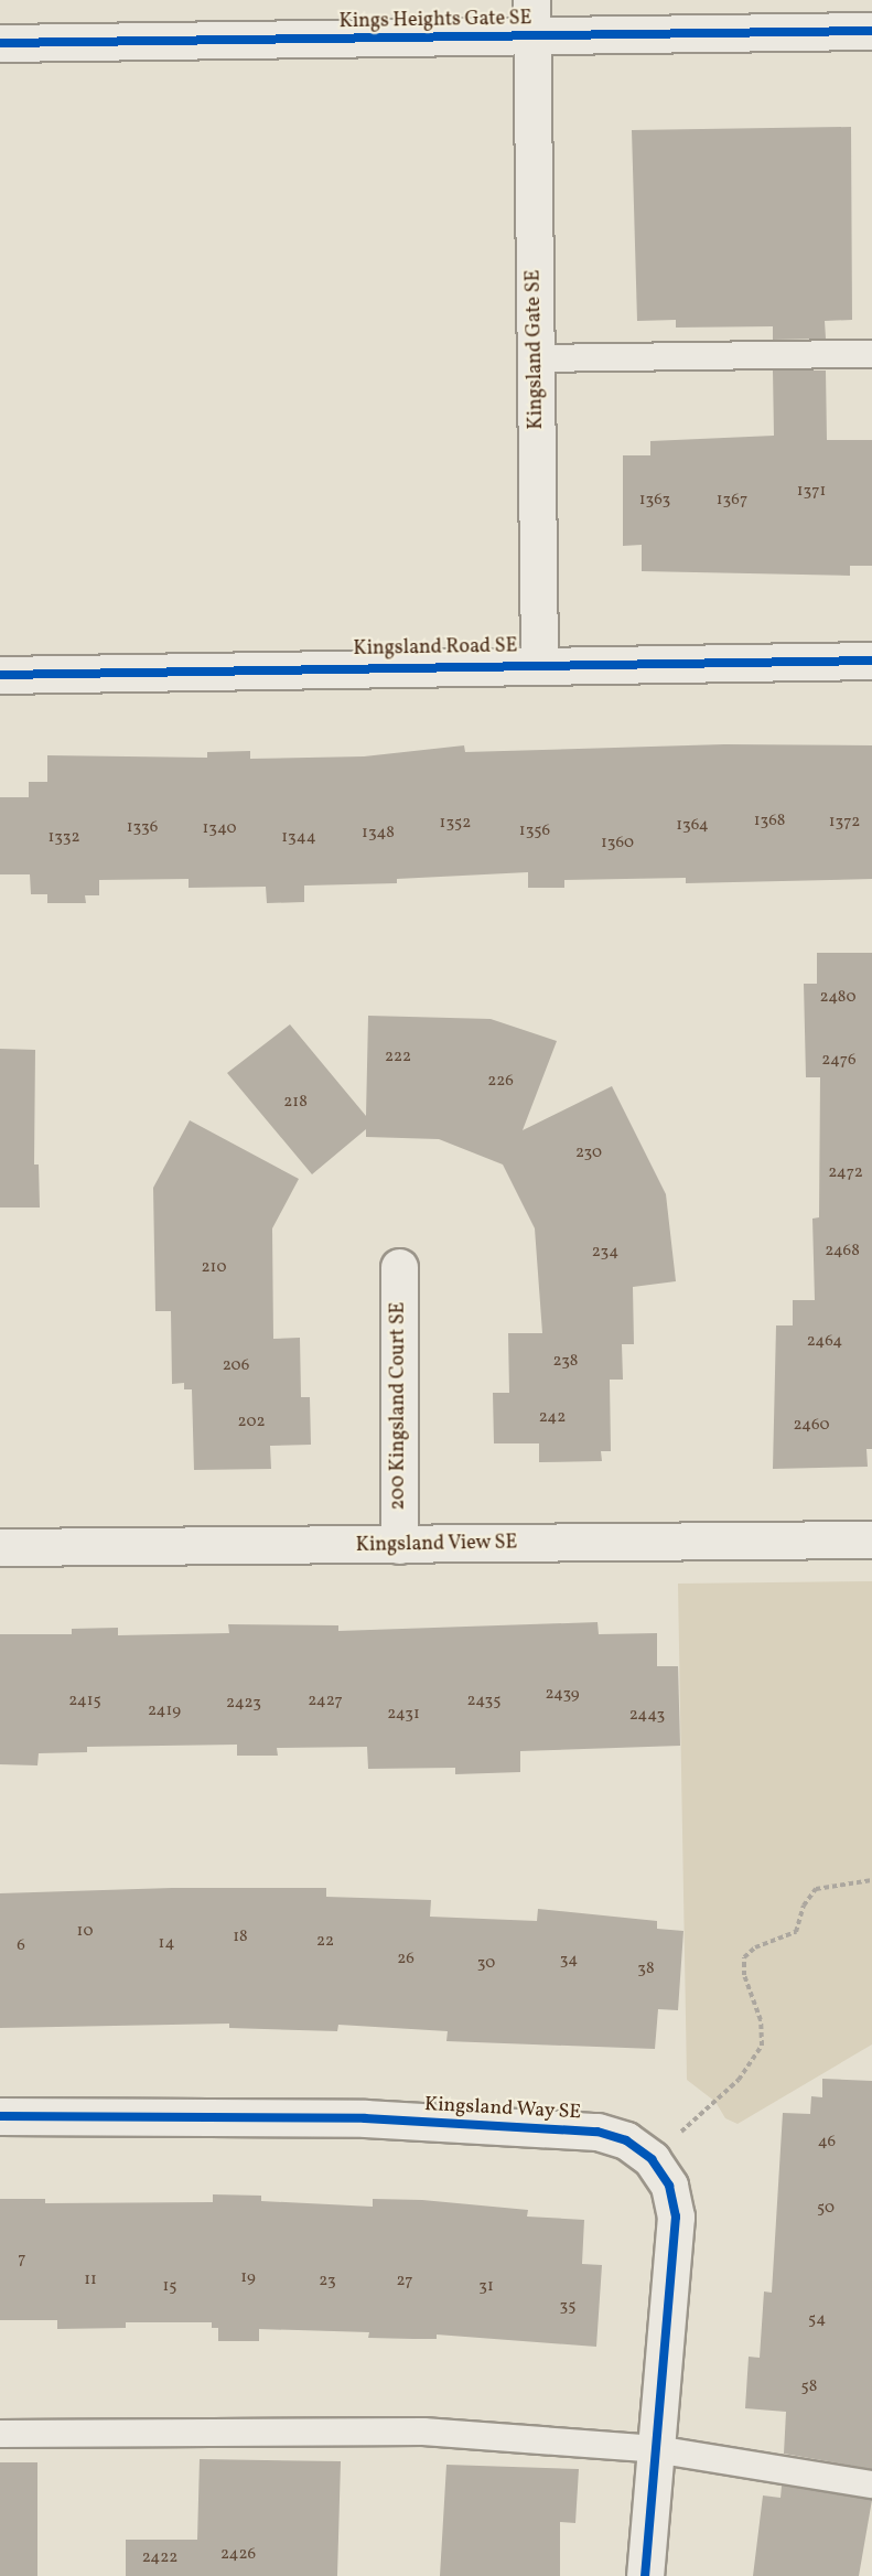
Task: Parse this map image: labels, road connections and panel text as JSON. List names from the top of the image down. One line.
{"streets":{"street":["Kings Heights Gate SE","Kingsland Gate SE","Kingsland Road SE","200 Kingsland Court SE","Kingsland View SE","Kingsland Way SE"]},"crossings":[["Kings Heights Gate SE","Kingsland Gate SE"],["Kingsland Gate SE","Kingsland Road SE"],["200 Kingsland Court SE","Kingsland View SE"]],"house_numbers":["1371","1363","1367","1368","1372","1352","1364","1336","1340","1356","1348","1332","1344","1360","2480","222","2476","226","218","230","2472","2468","234","210","2464","238","206","242","202","2460","2439","2415","2427","2435","2423","2419","2431","2443","10","18","22","14","6","26","34","30","38","46","50","7","19","11","23","27","15","31","35","54","58","2426","2422"]}
